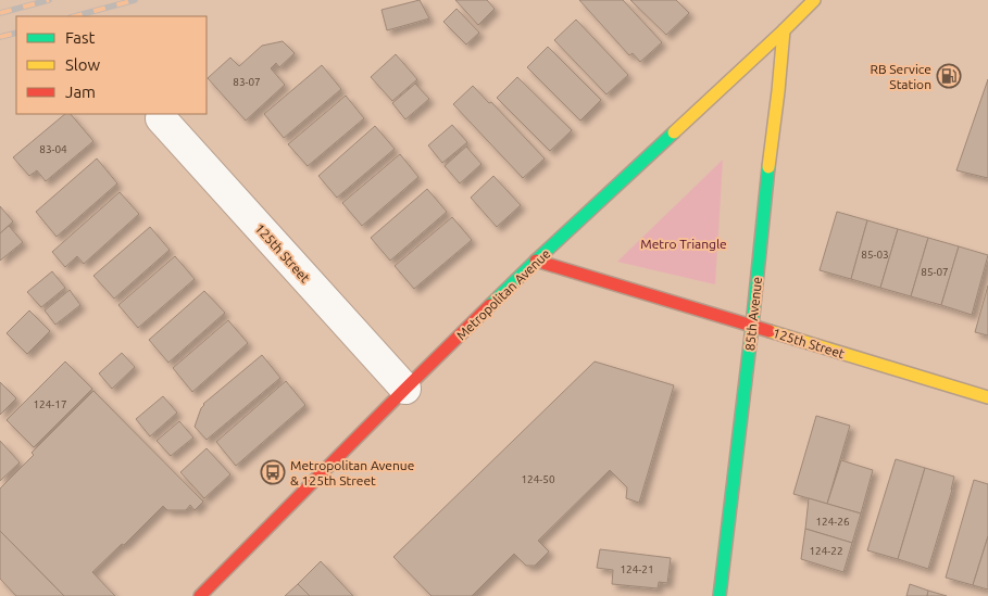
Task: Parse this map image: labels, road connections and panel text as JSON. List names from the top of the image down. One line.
{"streets":{"street":["125th Street","Metropolitan Avenue","85th Avenue"]},"crossings":[["125th Street","Metropolitan Avenue"],["125th Street","85th Avenue"],["Metropolitan Avenue","85th Avenue"]],"parks":["Metro Triangle"],"places":{"fuel station":["RB Service Station"],"bus stop":["Metropolitan Avenue & 125th Street"]},"house_numbers":["83-07","83-04","85-03","85-07","124-17","124-50","124-26","124-22","124-21"],"legend":["Fast","Slow","Jam"]}
